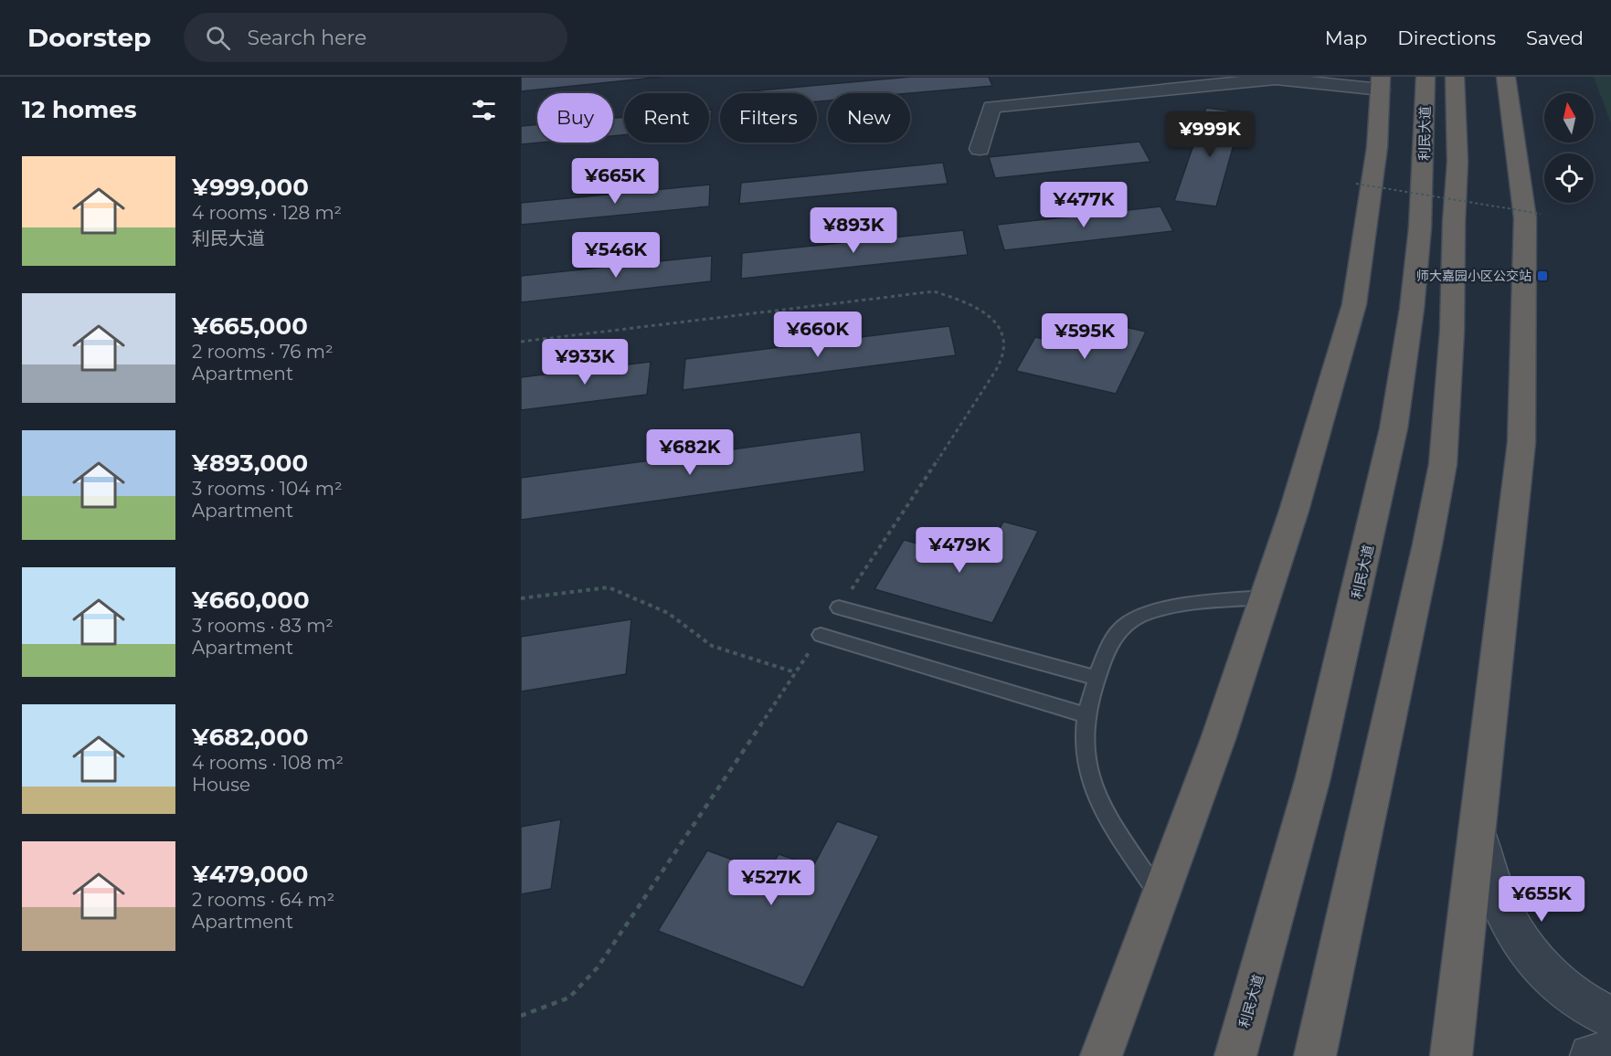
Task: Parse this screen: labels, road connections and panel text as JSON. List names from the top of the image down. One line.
{"streets":{"highway":["利民大道"]},"places":{"transit":["师大嘉园小区公交站"]},"north":"top","page":{"header":"Doorstep","search":"Search here","nav":["Map","Directions","Saved"],"heading":"12 homes","chip":["Buy","Rent","Filters","New"],"price":["¥999K","¥665K","¥477K","¥893K","¥546K","¥660K","¥595K","¥933K","¥682K","¥479K","¥527K","¥655K"],"list":[{"name":"¥999,000","note":"4 rooms · 128 m² · 利民大道"},{"name":"¥665,000","note":"2 rooms · 76 m² · Apartment"},{"name":"¥893,000","note":"3 rooms · 104 m² · Apartment"},{"name":"¥660,000","note":"3 rooms · 83 m² · Apartment"},{"name":"¥682,000","note":"4 rooms · 108 m² · House"},{"name":"¥479,000","note":"2 rooms · 64 m² · Apartment"}]}}
